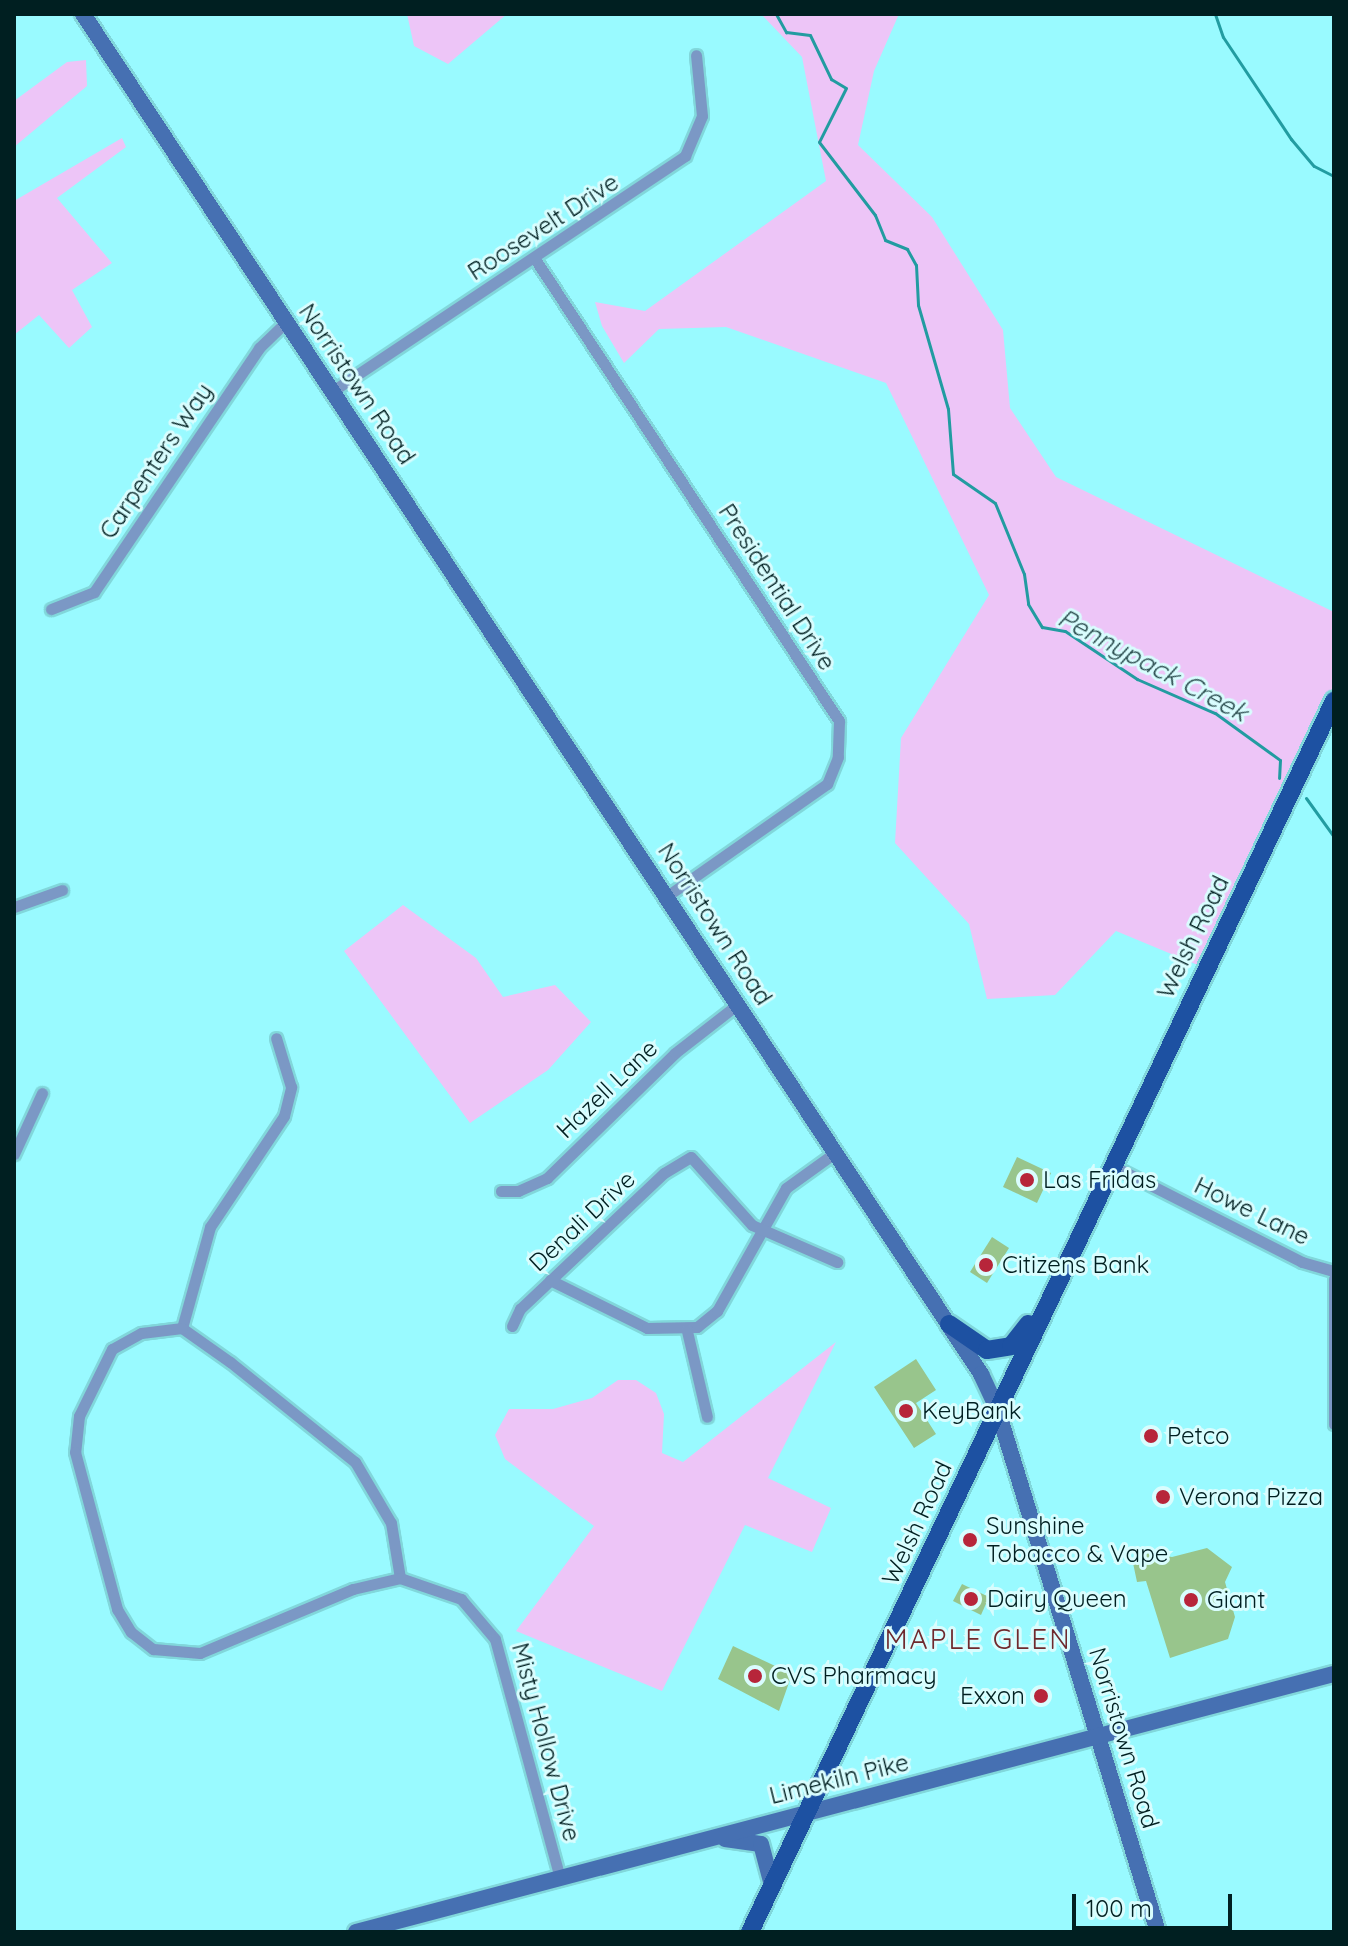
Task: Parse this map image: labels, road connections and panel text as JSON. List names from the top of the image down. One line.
{"streets":{"main road":["Norristown Road","Welsh Road","Limekiln Pike"],"street":["Roosevelt Drive","Carpenters Way","Presidential Drive","Hazell Lane","Howe Lane","Denali Drive","Misty Hollow Drive"]},"crossings":[["Roosevelt Drive","Norristown Road"],["Roosevelt Drive","Presidential Drive"],["Norristown Road","Carpenters Way"],["Norristown Road","Presidential Drive"],["Norristown Road","Welsh Road"],["Norristown Road","Hazell Lane"],["Norristown Road","Limekiln Pike"],["Welsh Road","Howe Lane"],["Welsh Road","Limekiln Pike"],["Misty Hollow Drive","Limekiln Pike"]],"districts":["MAPLE GLEN"],"water":["Pennypack Creek"],"places":["Las Fridas","Citizens Bank","KeyBank","Petco","Verona Pizza","Sunshine Tobacco & Vape","Dairy Queen","Giant","CVS Pharmacy","Exxon"],"scale_bar":"100 m"}
